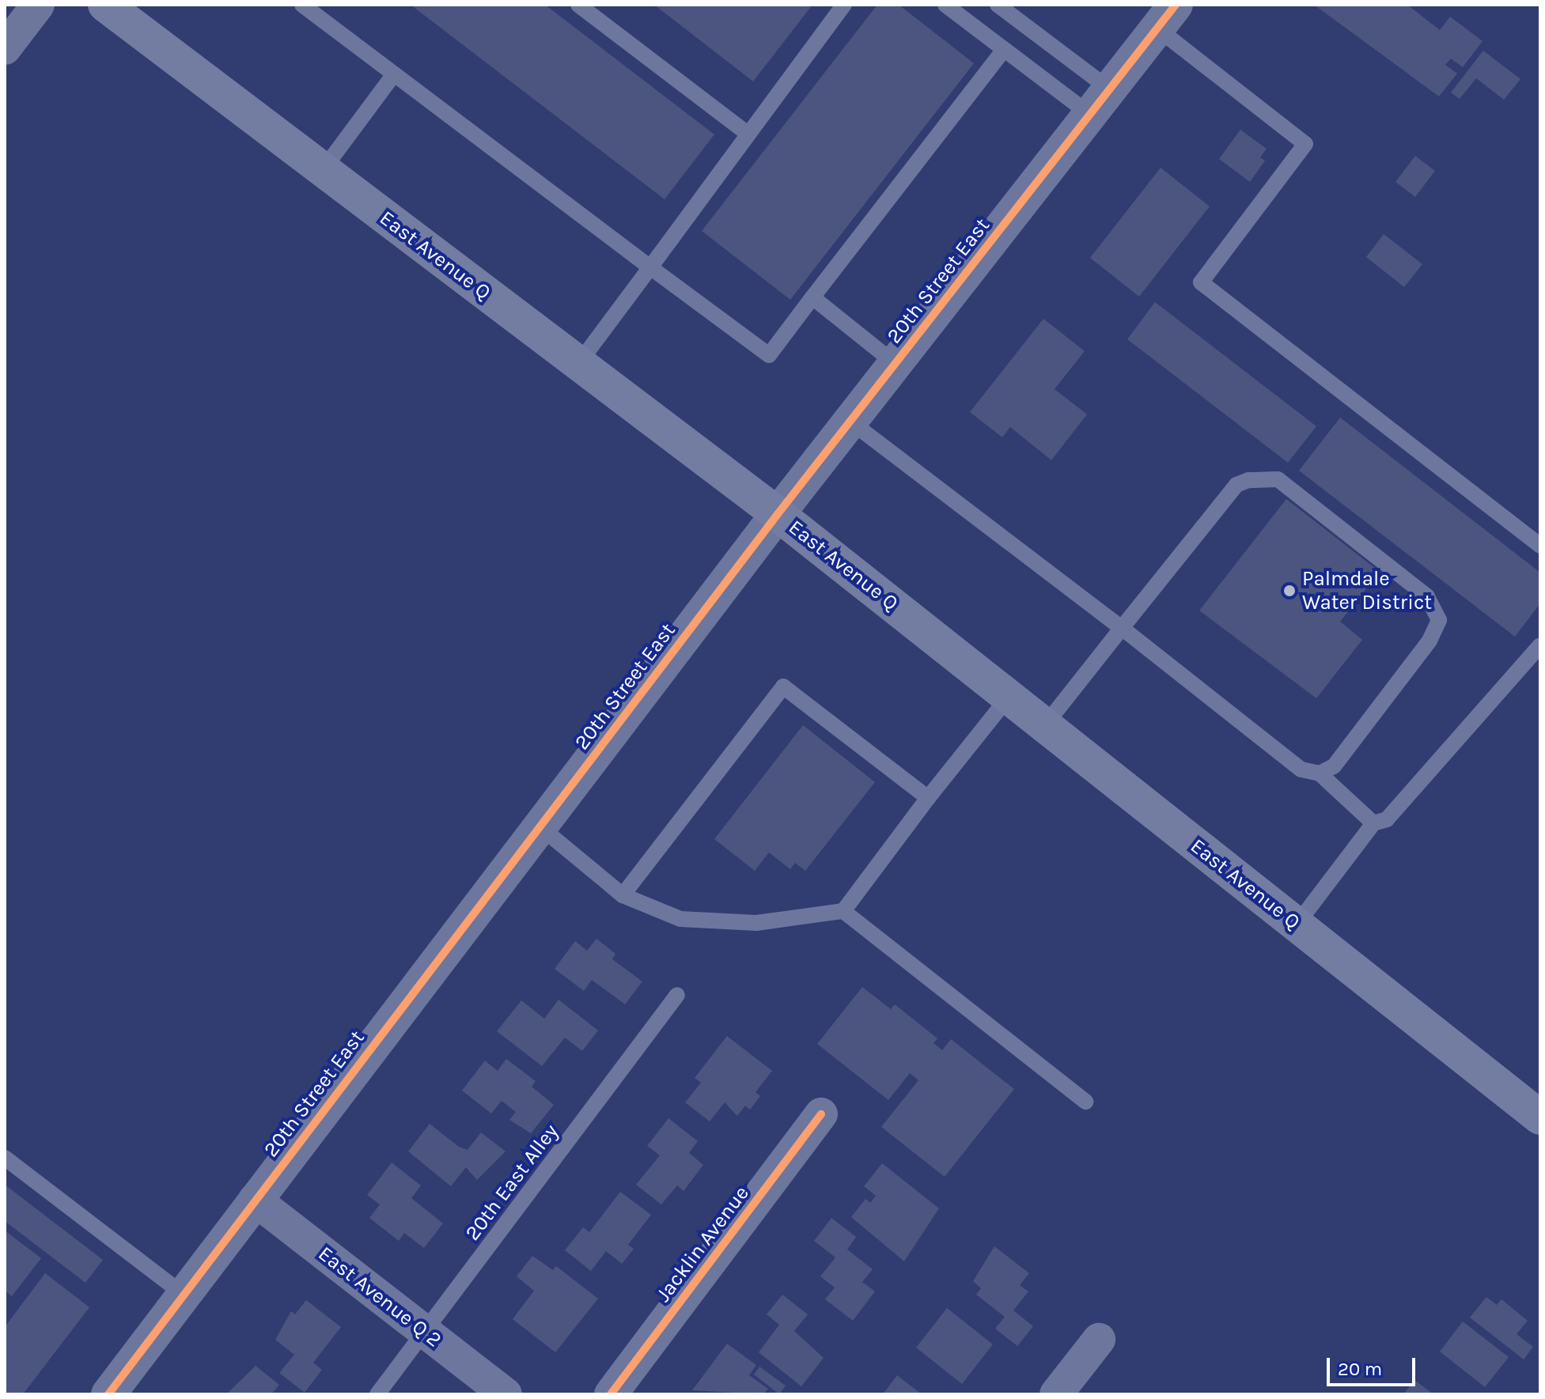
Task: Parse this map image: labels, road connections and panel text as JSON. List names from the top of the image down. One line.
{"streets":{"main road":["East Avenue Q"],"street":["20th Street East","Jacklin Avenue","East Avenue Q 2"],"lane":["20th East Alley"]},"crossings":[["East Avenue Q","20th Street East"],["20th Street East","East Avenue Q 2"],["20th East Alley","East Avenue Q 2"]],"places":["Palmdale Water District"],"scale_bar":"20 m"}
